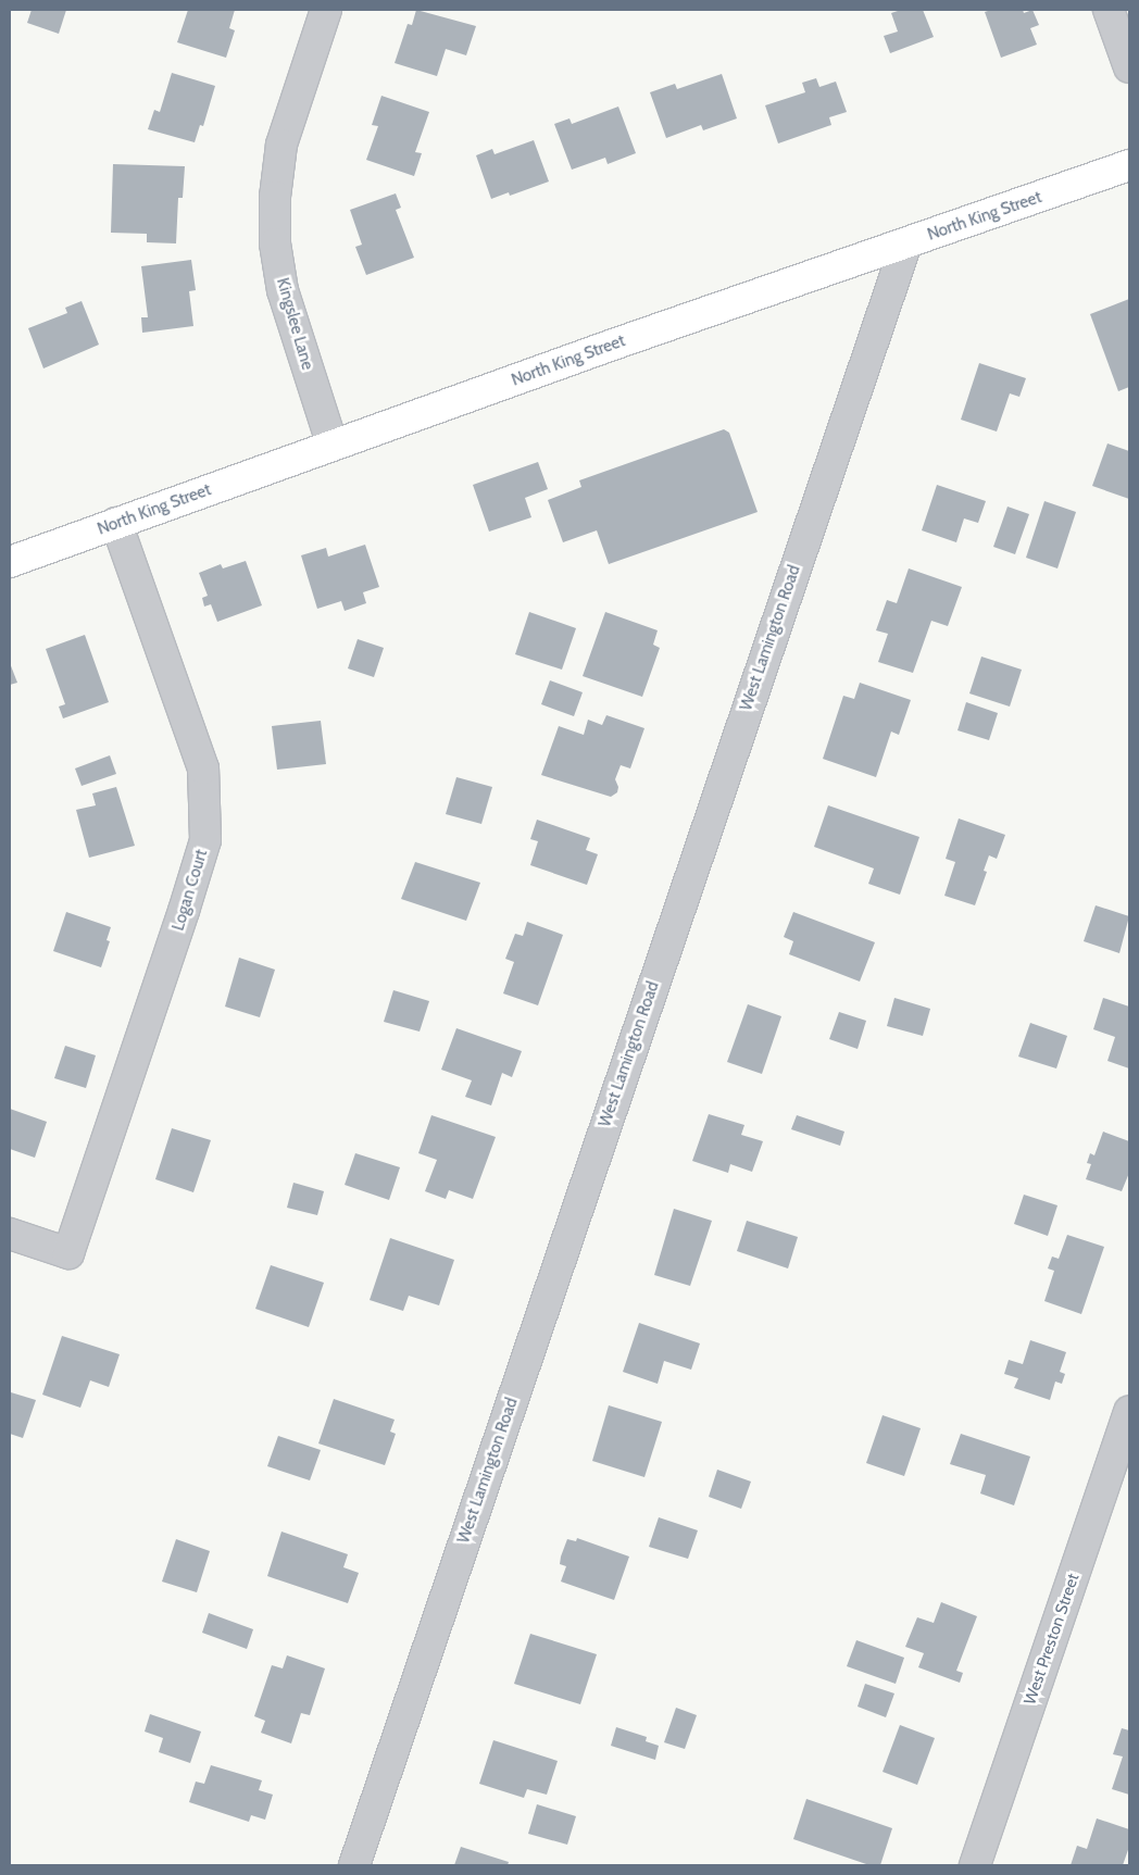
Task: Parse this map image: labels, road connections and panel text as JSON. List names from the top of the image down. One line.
{"streets":{"main road":["North King Street"],"street":["Kingslee Lane","West Lamington Road","Logan Court","West Preston Street"]},"crossings":[["North King Street","Kingslee Lane"],["North King Street","West Lamington Road"],["North King Street","Logan Court"]]}
